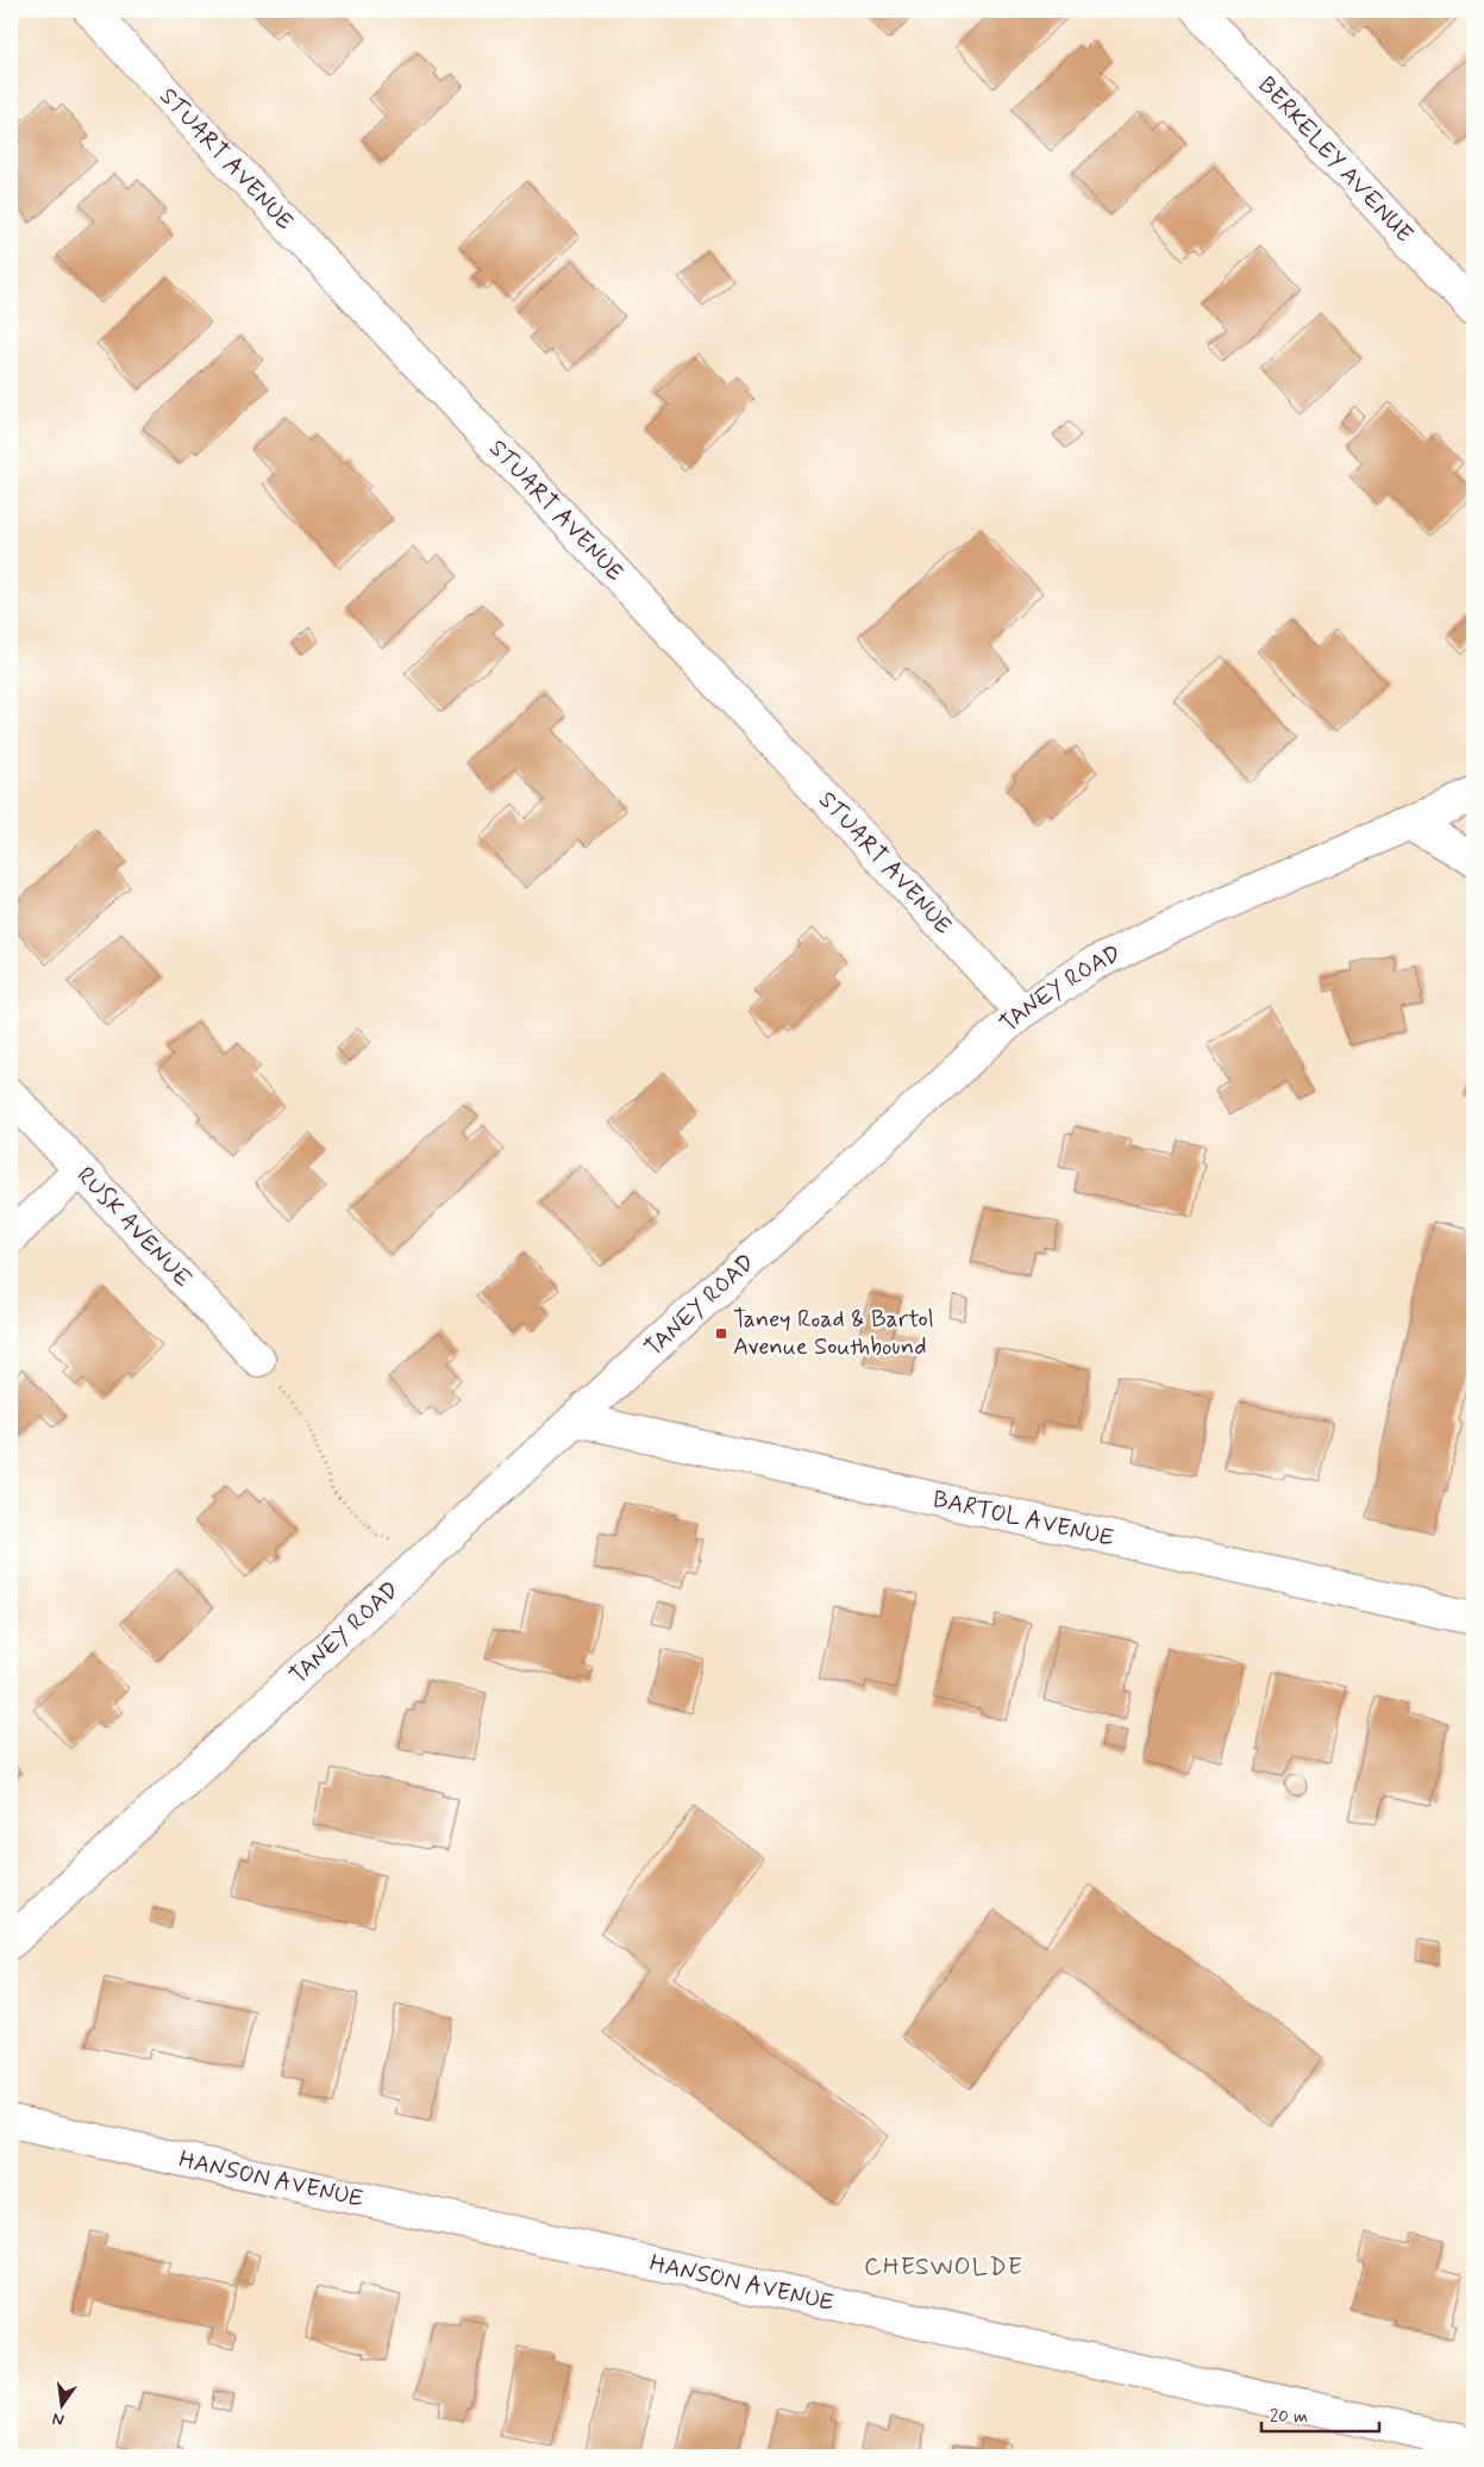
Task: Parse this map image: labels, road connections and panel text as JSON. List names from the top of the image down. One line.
{"streets":{"street":["STUART AVENUE","BERKELEY AVENUE","TANEY ROAD","RUSK AVENUE","BARTOL AVENUE","HANSON AVENUE"]},"crossings":[["STUART AVENUE","TANEY ROAD"],["TANEY ROAD","BARTOL AVENUE"]],"districts":["CHESWOLDE"],"places":{"transit":["Taney Road & Bartol Avenue Southbound"]},"scale_bar":"20 m","north":"bottom"}
